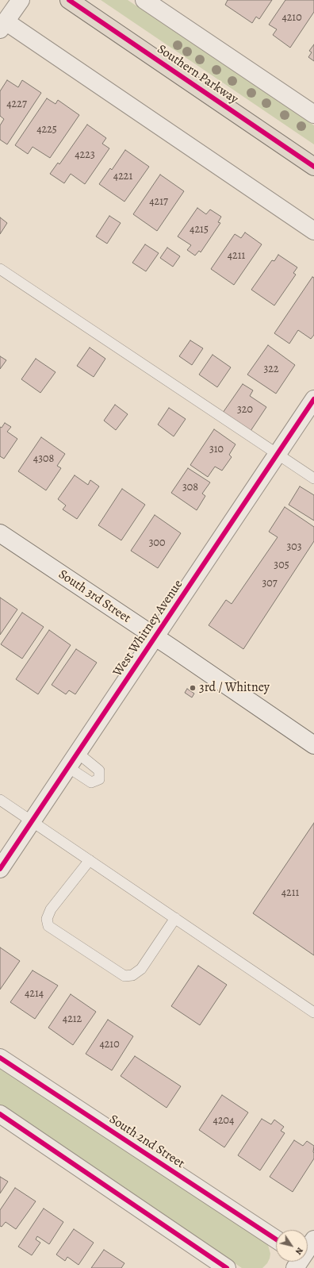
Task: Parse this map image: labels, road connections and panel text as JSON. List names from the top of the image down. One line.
{"streets":{"main road":["Southern Parkway"],"street":["South 3rd Street","West Whitney Avenue","South 2nd Street"]},"crossings":[["South 3rd Street","West Whitney Avenue"]],"places":["3rd / Whitney"],"house_numbers":["4210","4227","4225","4223","4221","4217","4215","4211","322","320","310","4308","308","300","303","305","307","4211","4214","4212","4210","4204"],"north":"bottom right"}
